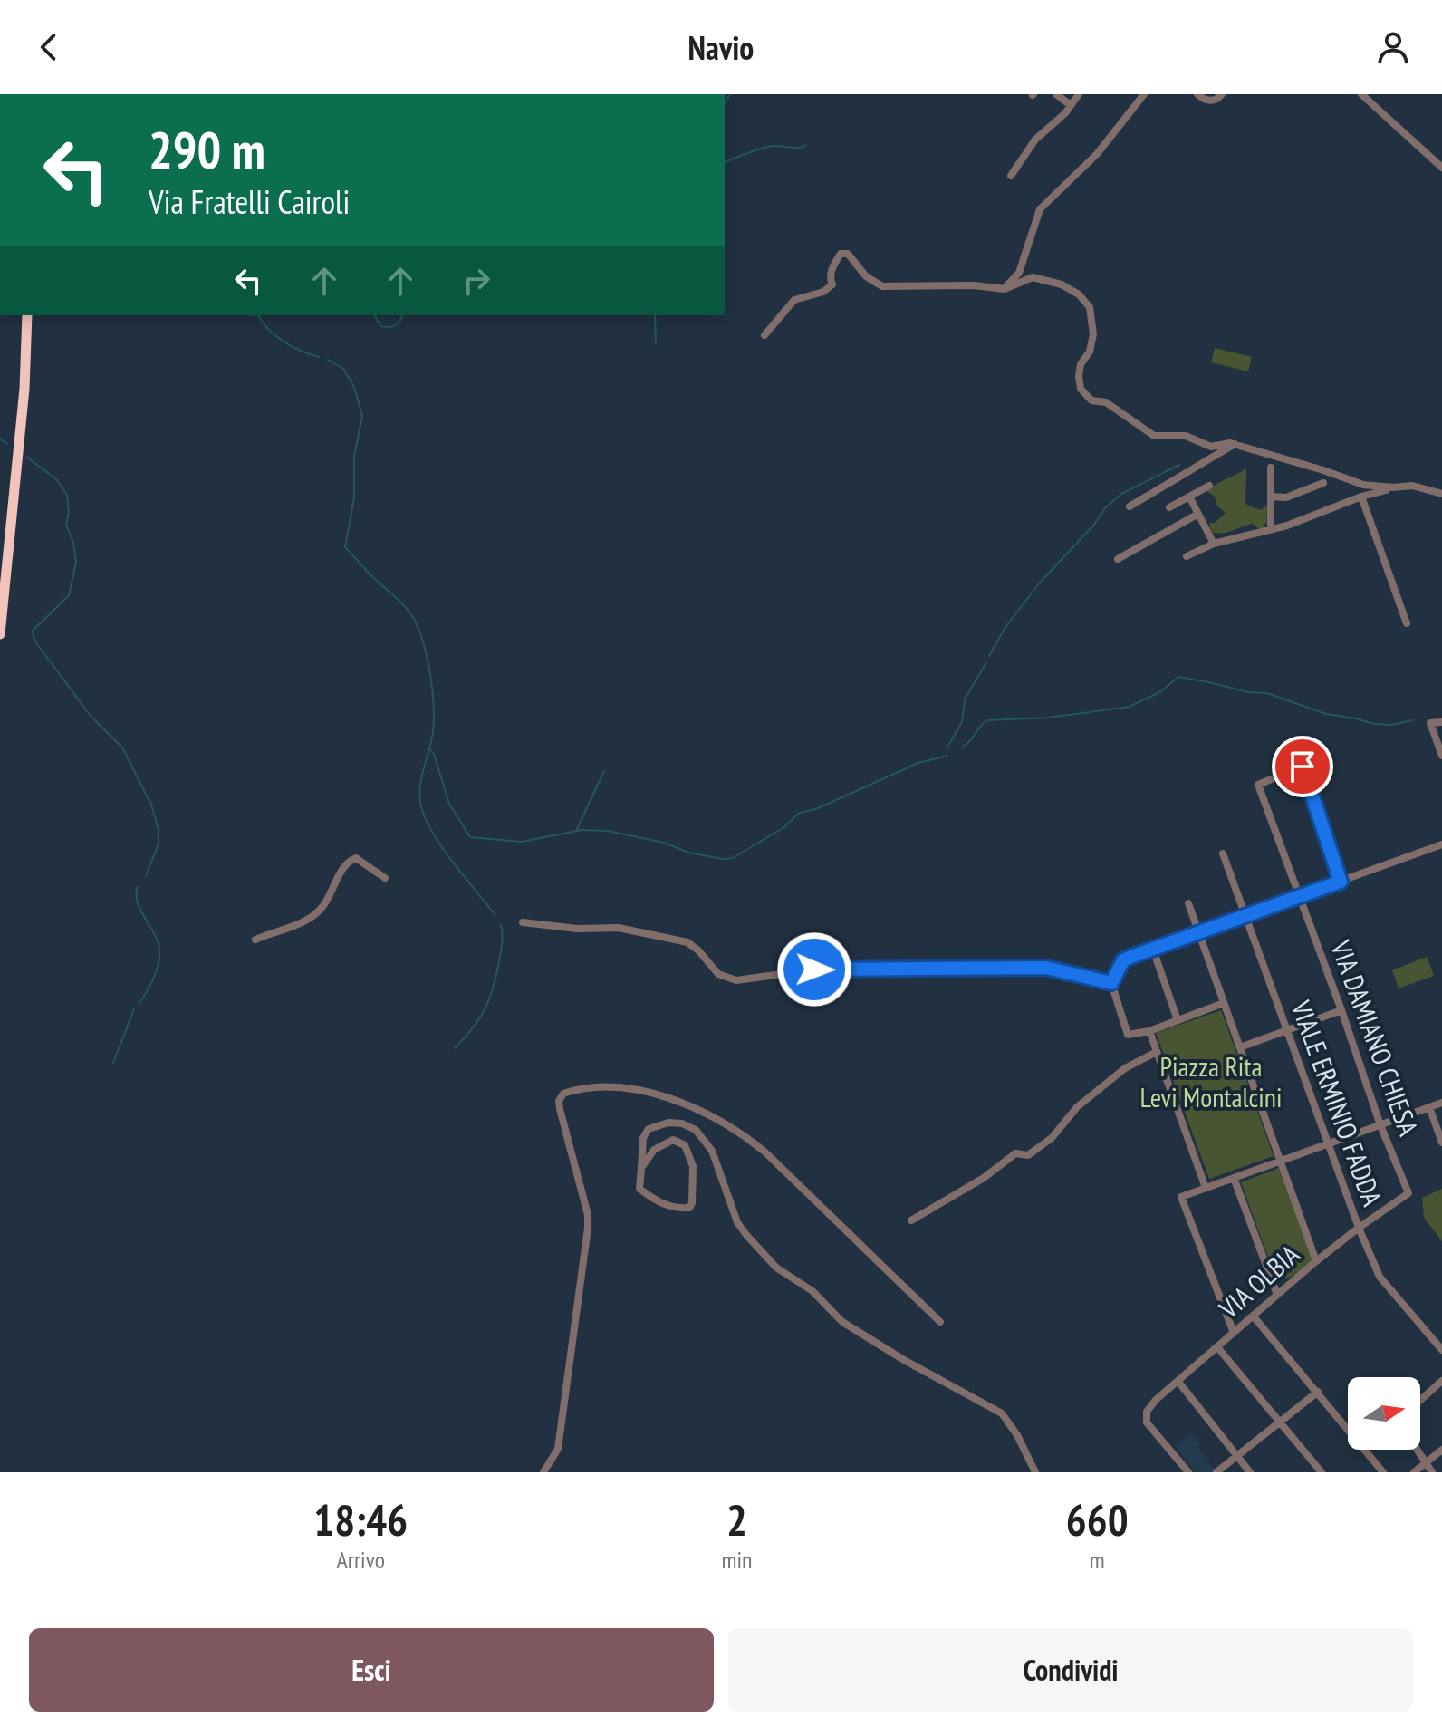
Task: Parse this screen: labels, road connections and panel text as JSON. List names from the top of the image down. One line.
{"streets":{"street":["VIA DAMIANO CHIESA","VIALE ERMINIO FADDA","VIA OLBIA"]},"crossings":[["VIA DAMIANO CHIESA","VIA OLBIA"],["VIALE ERMINIO FADDA","VIA OLBIA"]],"parks":["Piazza Rita Levi Montalcini"],"north":"right","page":{"header":"Navio","turn":["290 m","Via Fratelli Cairoli"],"eta":["18:46","Arrivo","2","min","660","m"],"buttons":["Esci","Condividi"]}}
